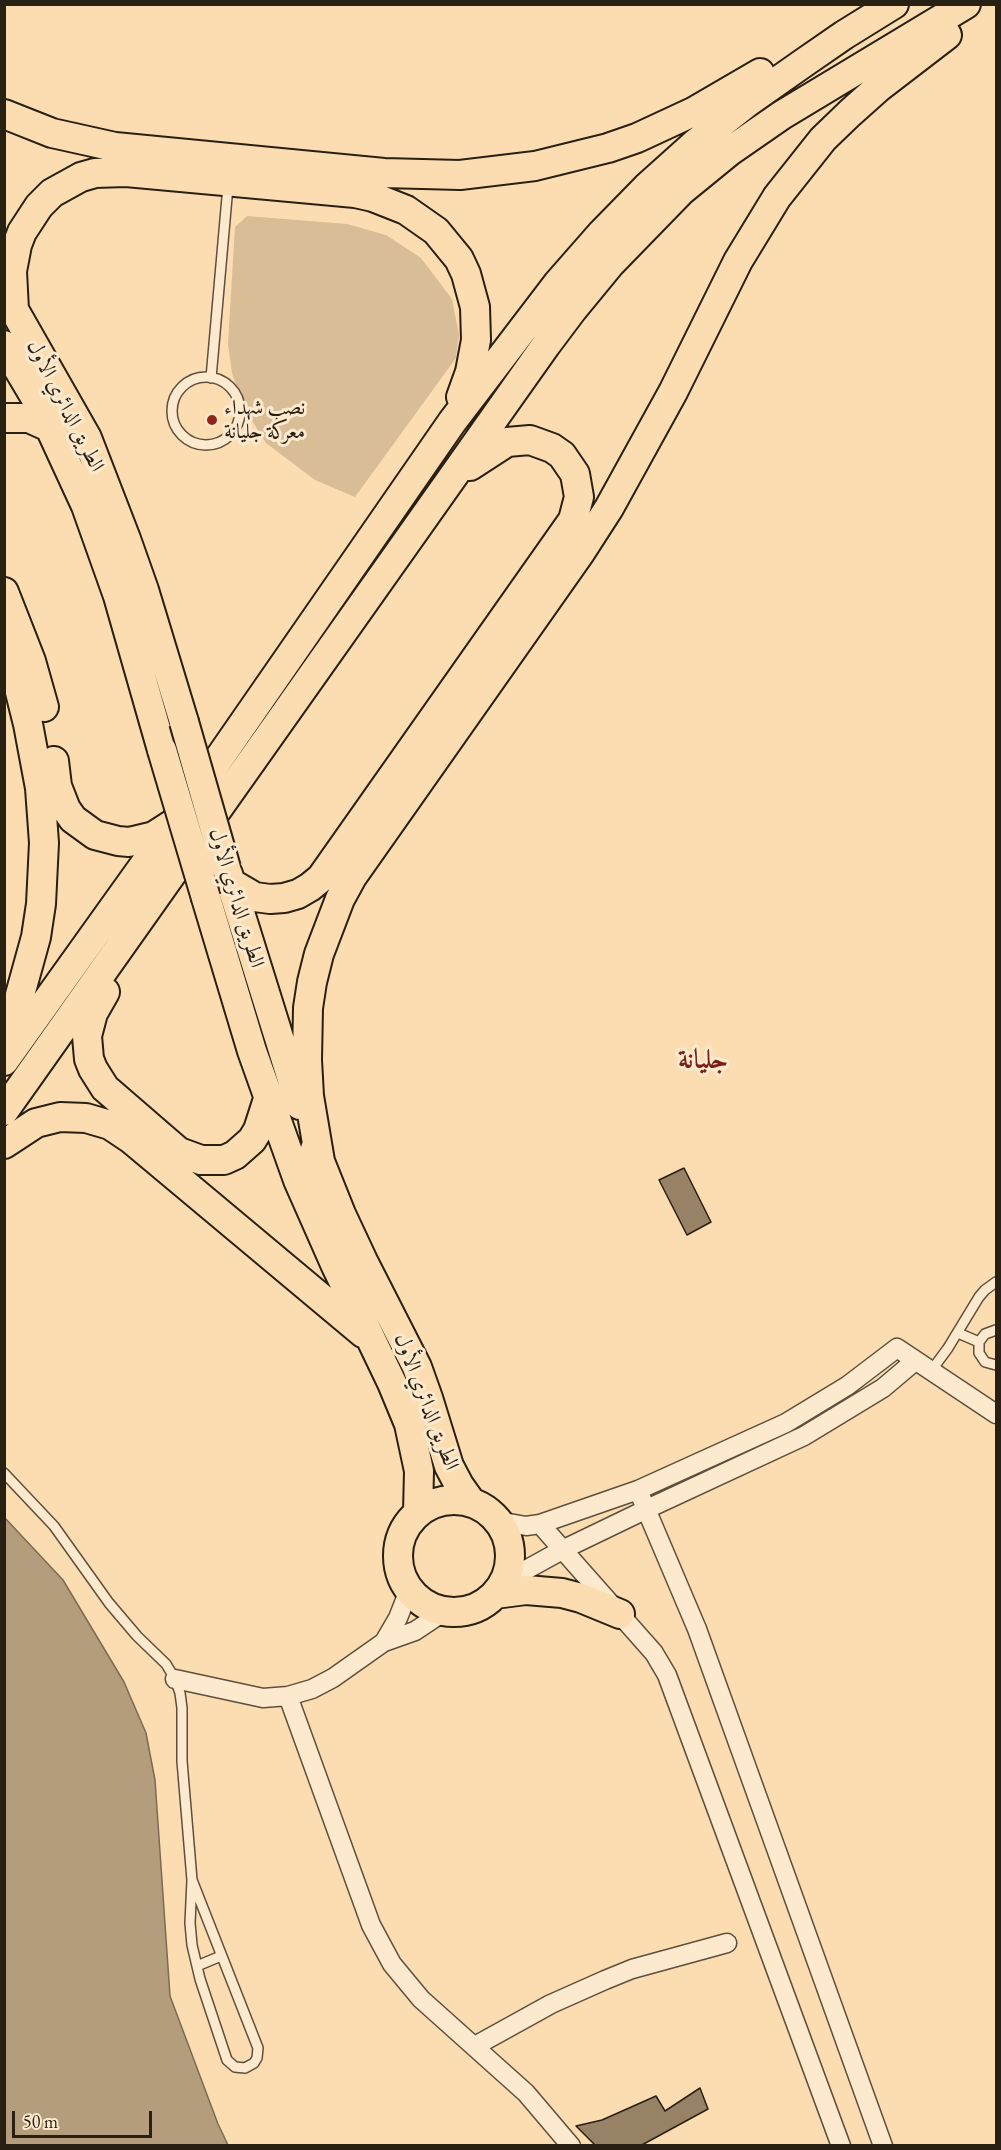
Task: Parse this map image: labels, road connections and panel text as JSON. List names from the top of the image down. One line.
{"streets":{"main road":["الطريق الدائري الأول"]},"districts":["جليانة"],"places":["نصب شهداء معركة جليانة"],"scale_bar":"50 m"}
